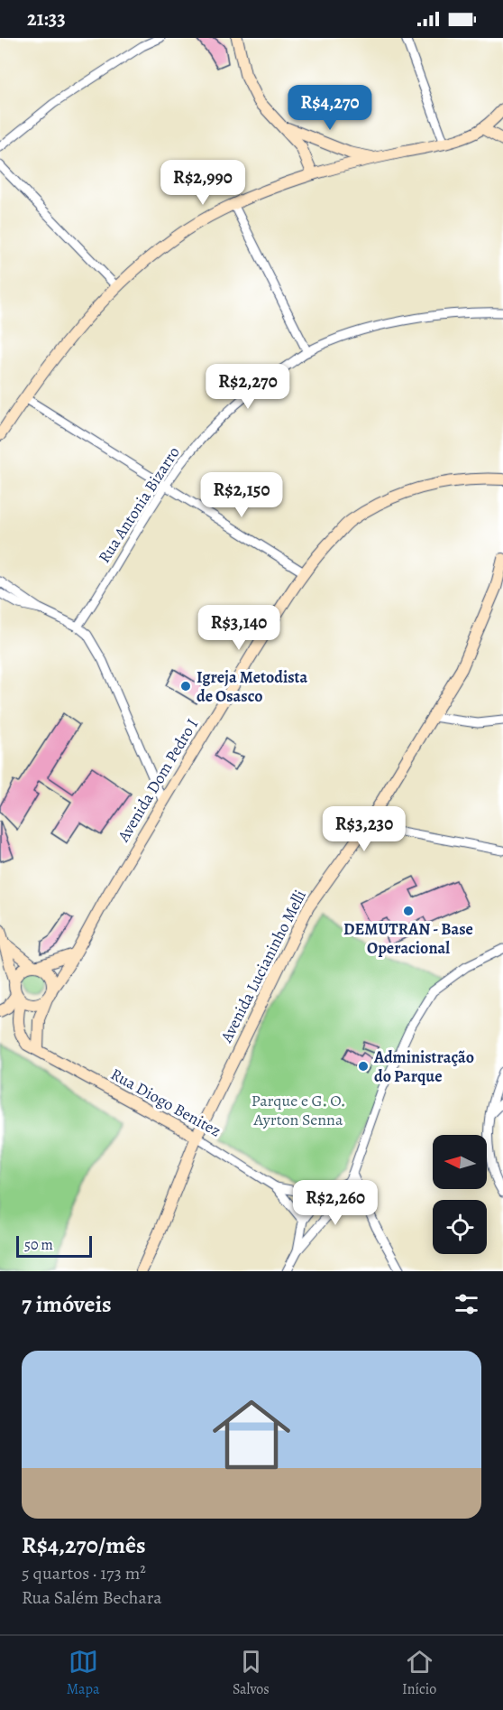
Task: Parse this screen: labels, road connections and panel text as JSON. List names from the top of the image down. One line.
{"streets":{"street":["Rua Antonia Bizarro","Avenida Dom Pedro I","Avenida Lucianinho Melli","Rua Diogo Benitez"]},"crossings":[["Avenida Dom Pedro I","Rua Diogo Benitez"],["Avenida Lucianinho Melli","Rua Diogo Benitez"]],"parks":["Parque e G. O. Ayrton Senna"],"places":["Igreja Metodista de Osasco","DEMUTRAN - Base Operacional","Administração do Parque"],"scale_bar":"50 m","north":"left","page":{"status":"21:33","price":["R$4,270","R$2,990","R$2,270","R$2,150","R$3,140","R$3,230","R$2,260"],"scale":"50 m","heading":"7 imóveis","list":[{"name":"R$4,270/mês","note":"5 quartos · 173 m² · Rua Salém Bechara"}],"tabs":["Mapa","Salvos","Início"]}}
